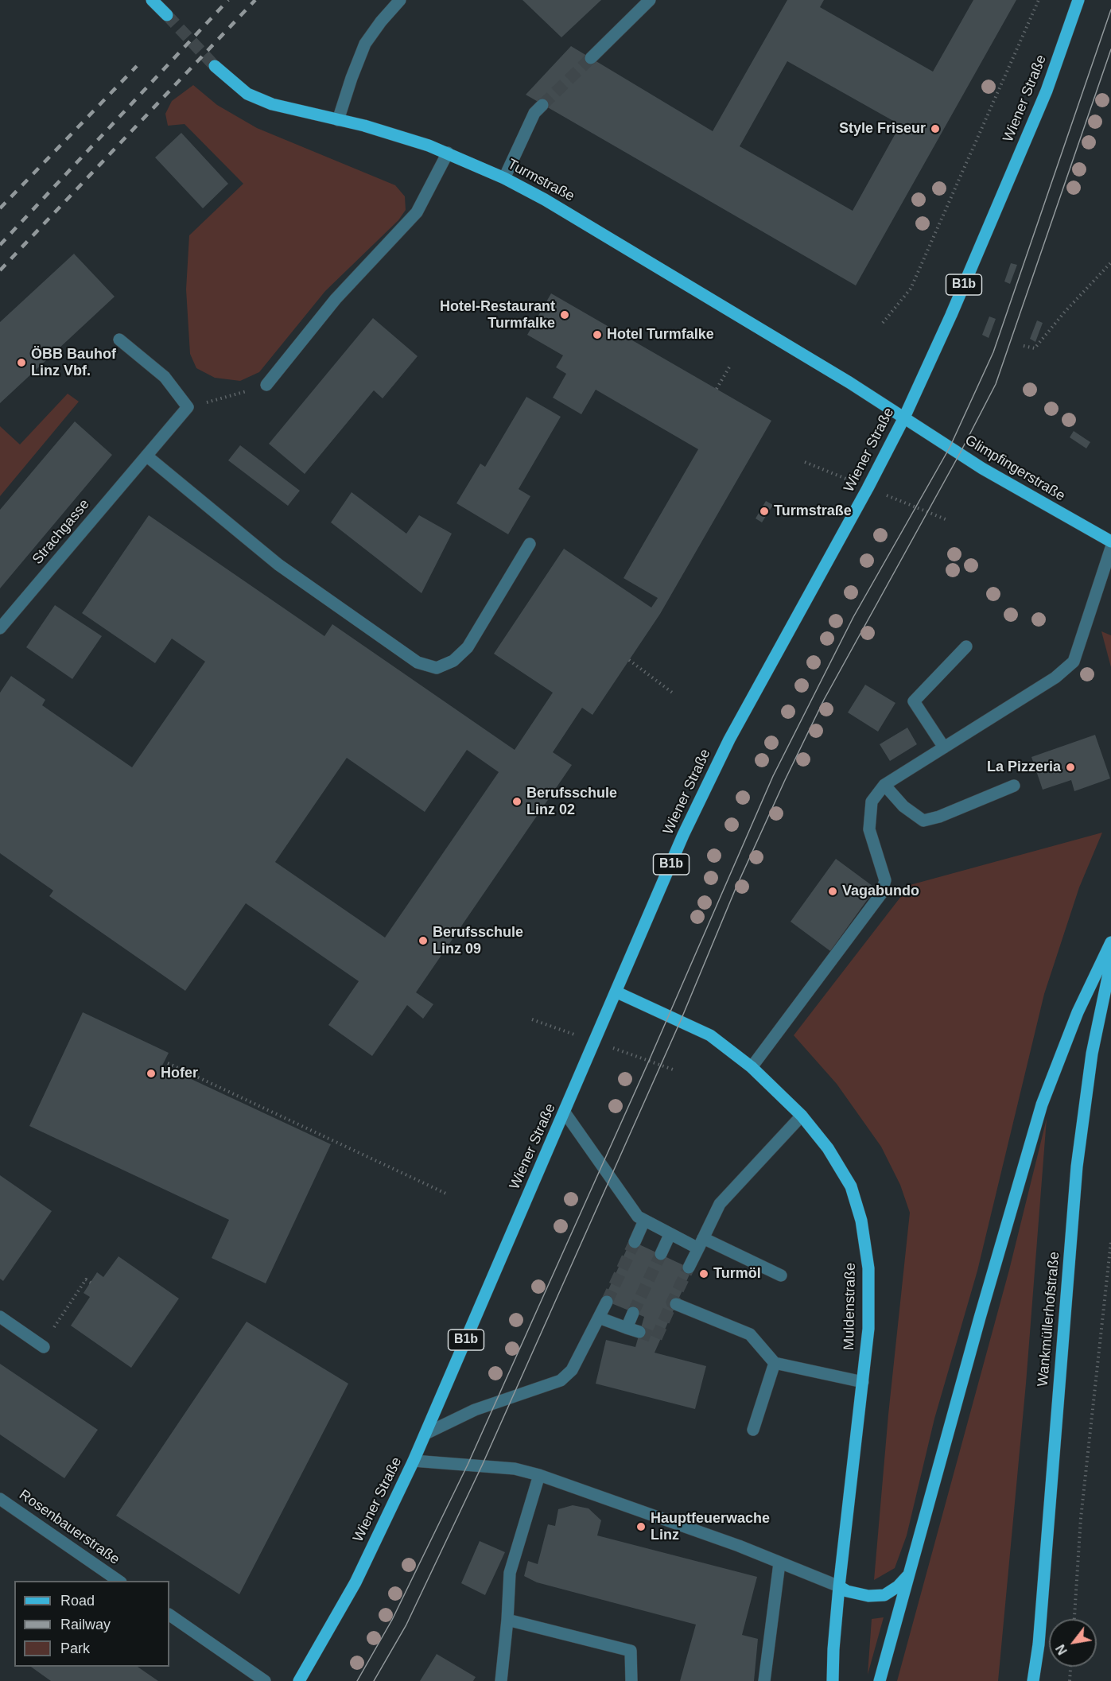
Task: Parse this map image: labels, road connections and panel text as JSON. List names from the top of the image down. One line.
{"streets":{"main road":["Wiener Straße","Turmstraße","B1b","Glimpfingerstraße","Muldenstraße","Wankmüllerhofstraße"],"street":["Strachgasse","Rosenbauerstraße"]},"crossings":[["Wiener Straße","Turmstraße"],["Wiener Straße","Glimpfingerstraße"],["Wiener Straße","Muldenstraße"],["Turmstraße","Glimpfingerstraße"]],"places":["Style Friseur","Hotel-Restaurant Turmfalke","Hotel Turmfalke","ÖBB Bauhof Linz Vbf.","Turmstraße","La Pizzeria","Berufsschule Linz 02","Vagabundo","Berufsschule Linz 09","Hofer","Turmöl","Hauptfeuerwache Linz"],"legend":["Road","Railway","Park"],"north":"bottom left"}
